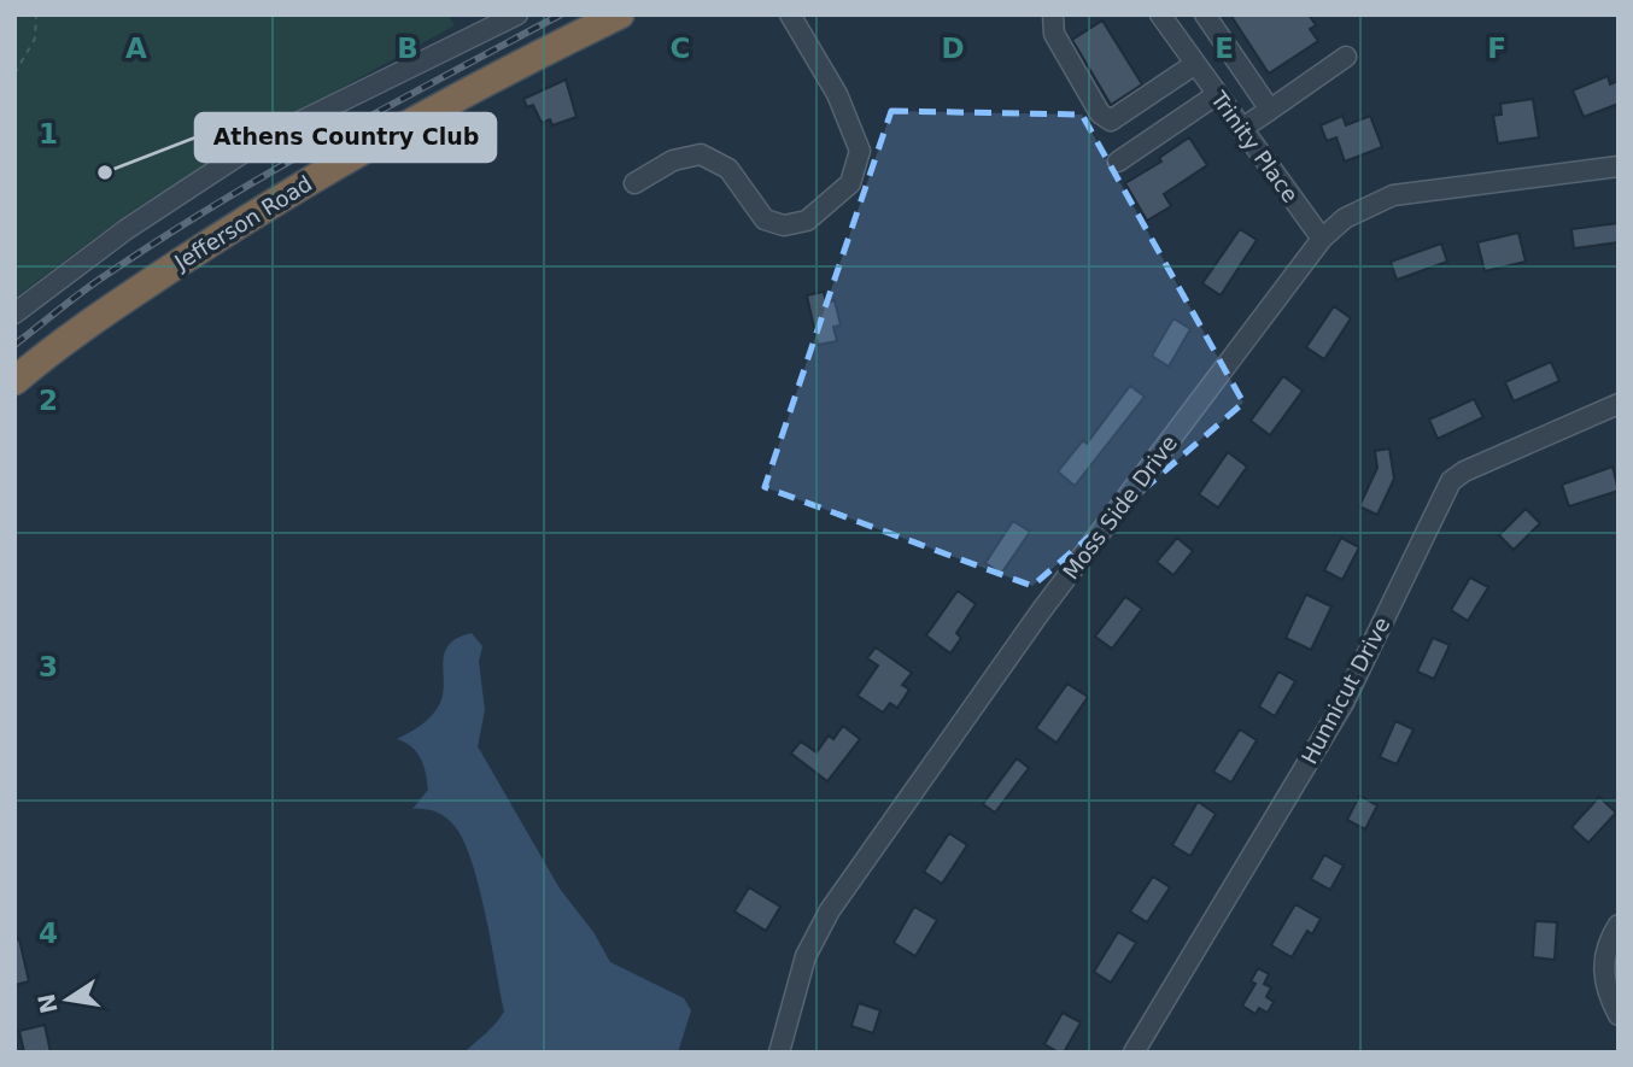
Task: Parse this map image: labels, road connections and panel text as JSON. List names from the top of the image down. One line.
{"streets":{"highway":["Jefferson Road"],"street":["Trinity Place","Moss Side Drive","Hunnicut Drive"]},"crossings":[["Trinity Place","Moss Side Drive"]],"places":["Athens Country Club"],"north":"left","grid":{"columns":["A","B","C","D","E","F"],"rows":["1","2","3","4"]}}
